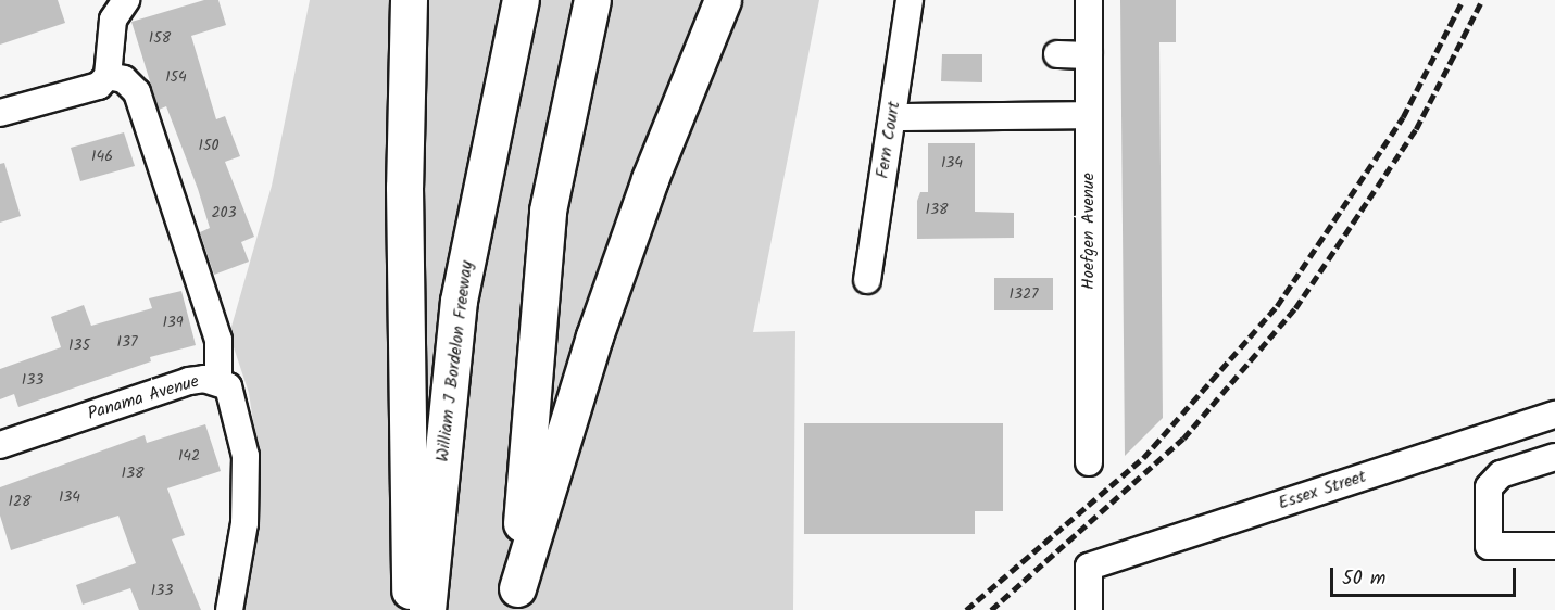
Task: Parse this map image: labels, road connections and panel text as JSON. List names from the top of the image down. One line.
{"streets":{"highway":["William J Bordelon Freeway"],"street":["Fern Court","Hoefgen Avenue","Panama Avenue","Essex Street"]},"house_numbers":["158","154","150","146","134","138","203","1327","139","137","135","133","142","138","134","128","133"],"scale_bar":"50 m"}
